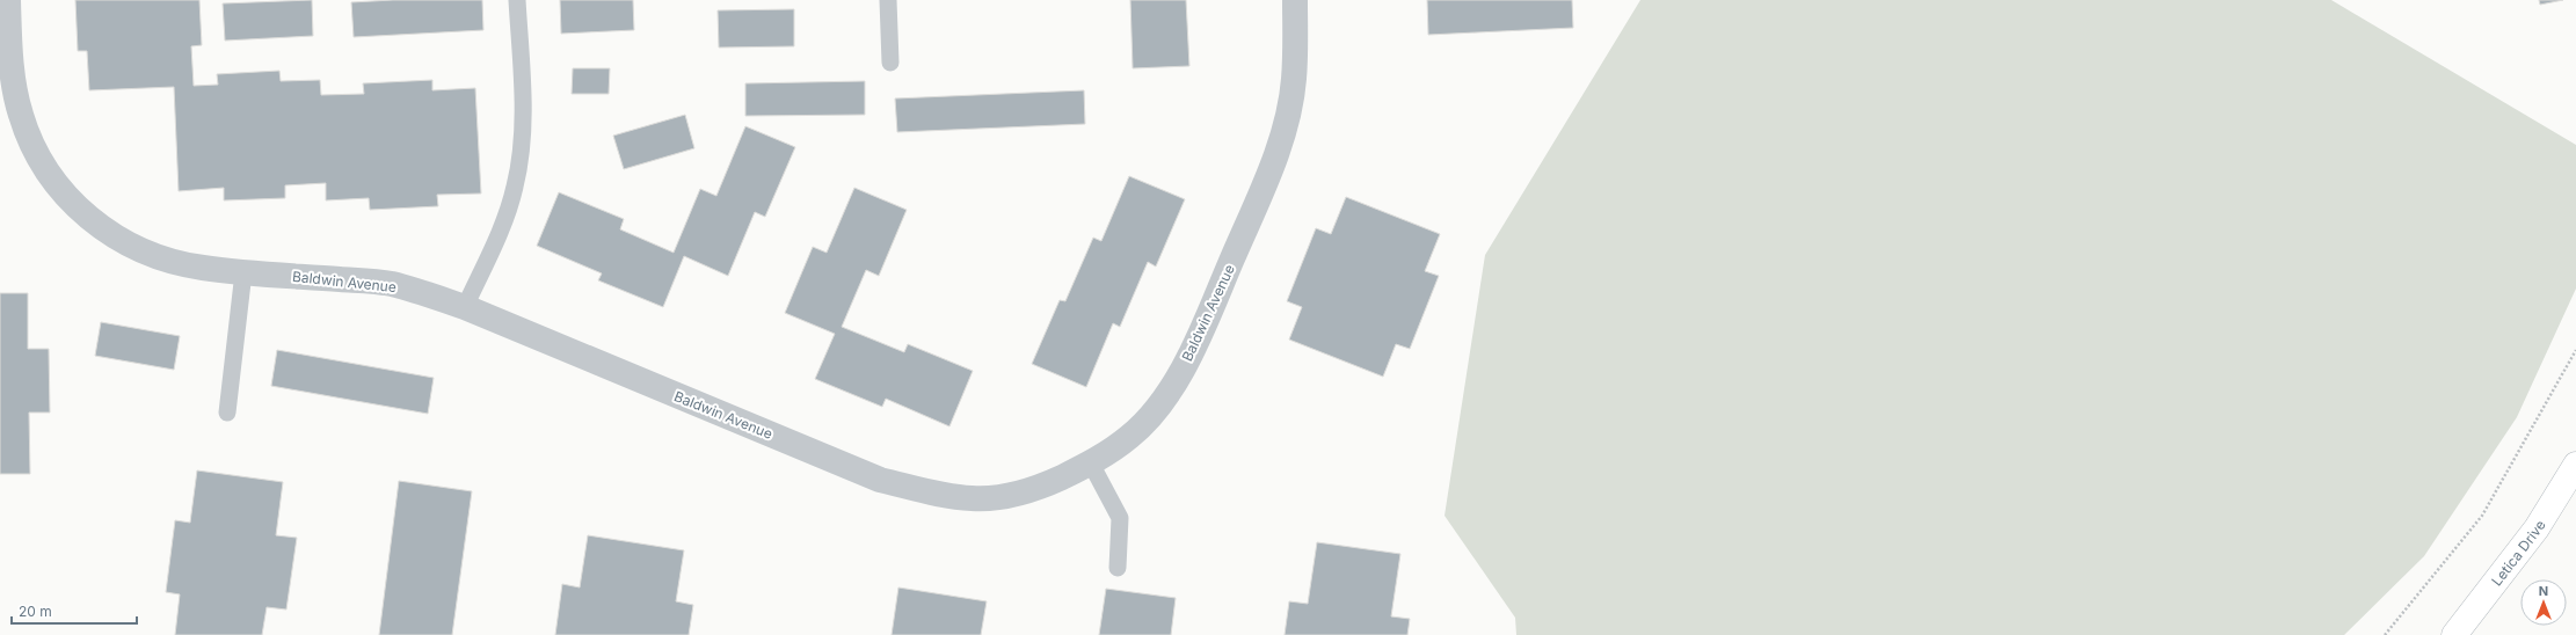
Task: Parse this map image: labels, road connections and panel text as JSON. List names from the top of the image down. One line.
{"streets":{"street":["Baldwin Avenue","Letica Drive"]},"scale_bar":"20 m","north":"top"}
